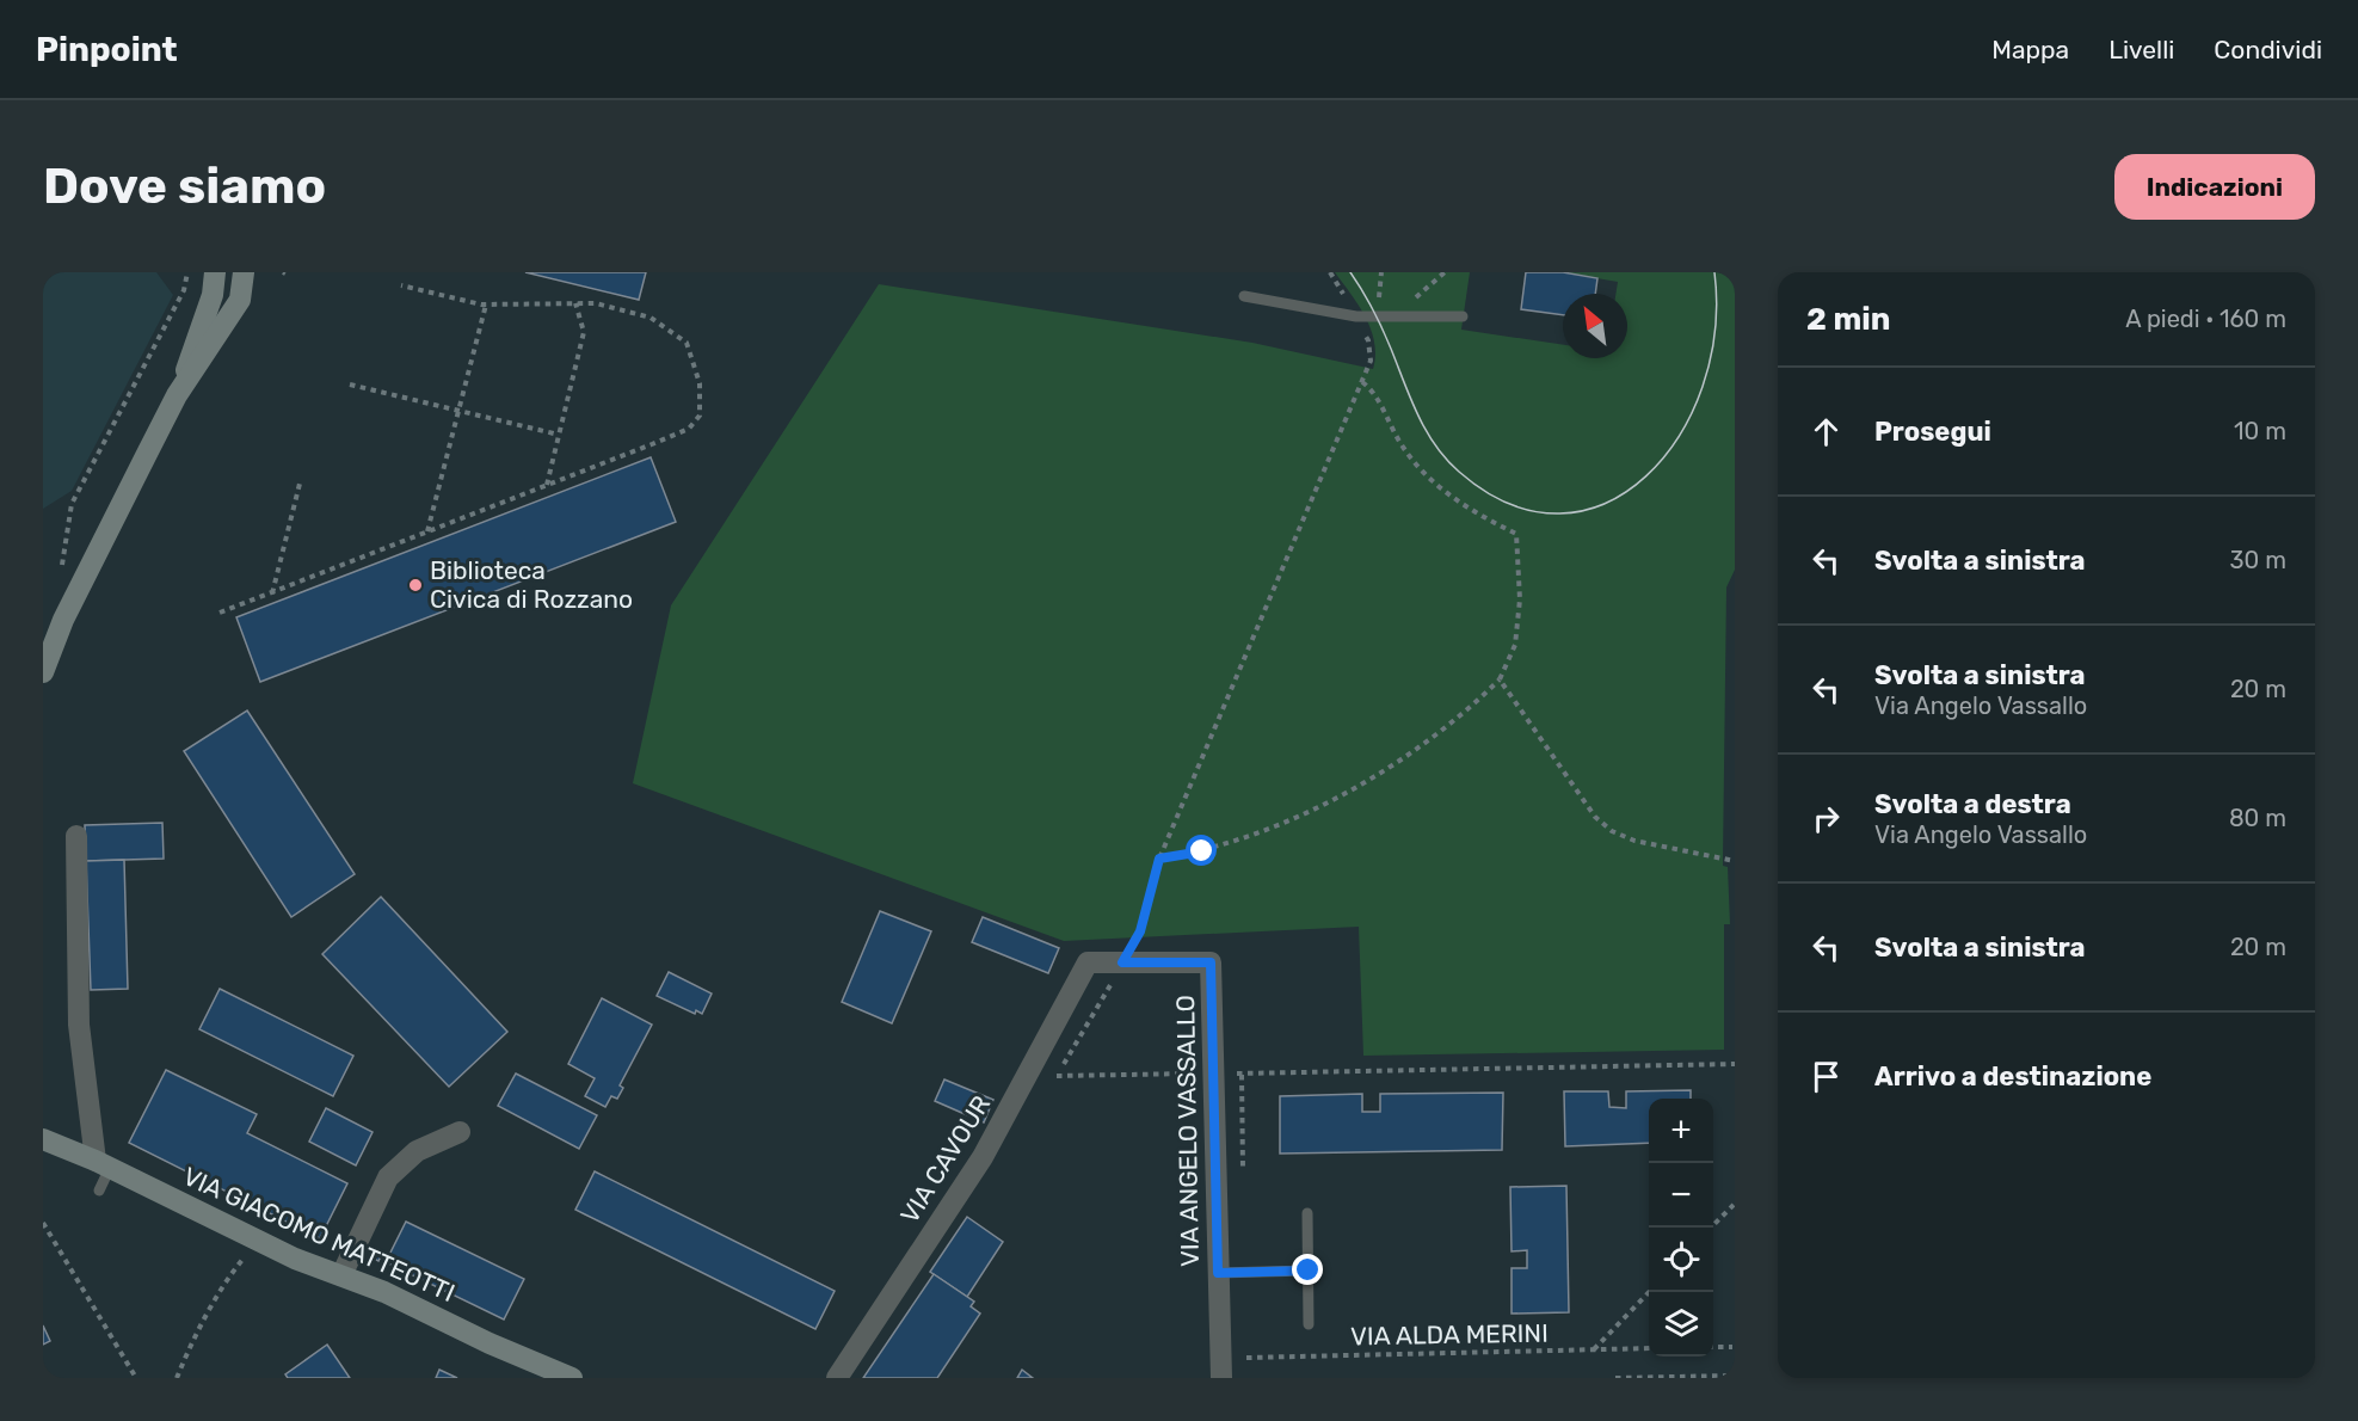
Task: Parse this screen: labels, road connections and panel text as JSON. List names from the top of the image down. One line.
{"streets":{"street":["VIA ANGELO VASSALLO","VIA CAVOUR","VIA GIACOMO MATTEOTTI"],"path":["VIA ALDA MERINI"]},"crossings":[["VIA ANGELO VASSALLO","VIA CAVOUR"]],"places":["Biblioteca Civica di Rozzano"],"north":"top left","page":{"header":"Pinpoint","nav":["Mappa","Livelli","Condividi"],"buttons":"Indicazioni","title":"Dove siamo","heading":["2 min","A piedi · 160 m"],"list":[["Prosegui","10 m"],["Svolta a sinistra","30 m"],["Svolta a sinistra","Via Angelo Vassallo","20 m"],["Svolta a destra","Via Angelo Vassallo","80 m"],["Svolta a sinistra","20 m"],"Arrivo a destinazione"],"map_buttons":["+","−"]}}
